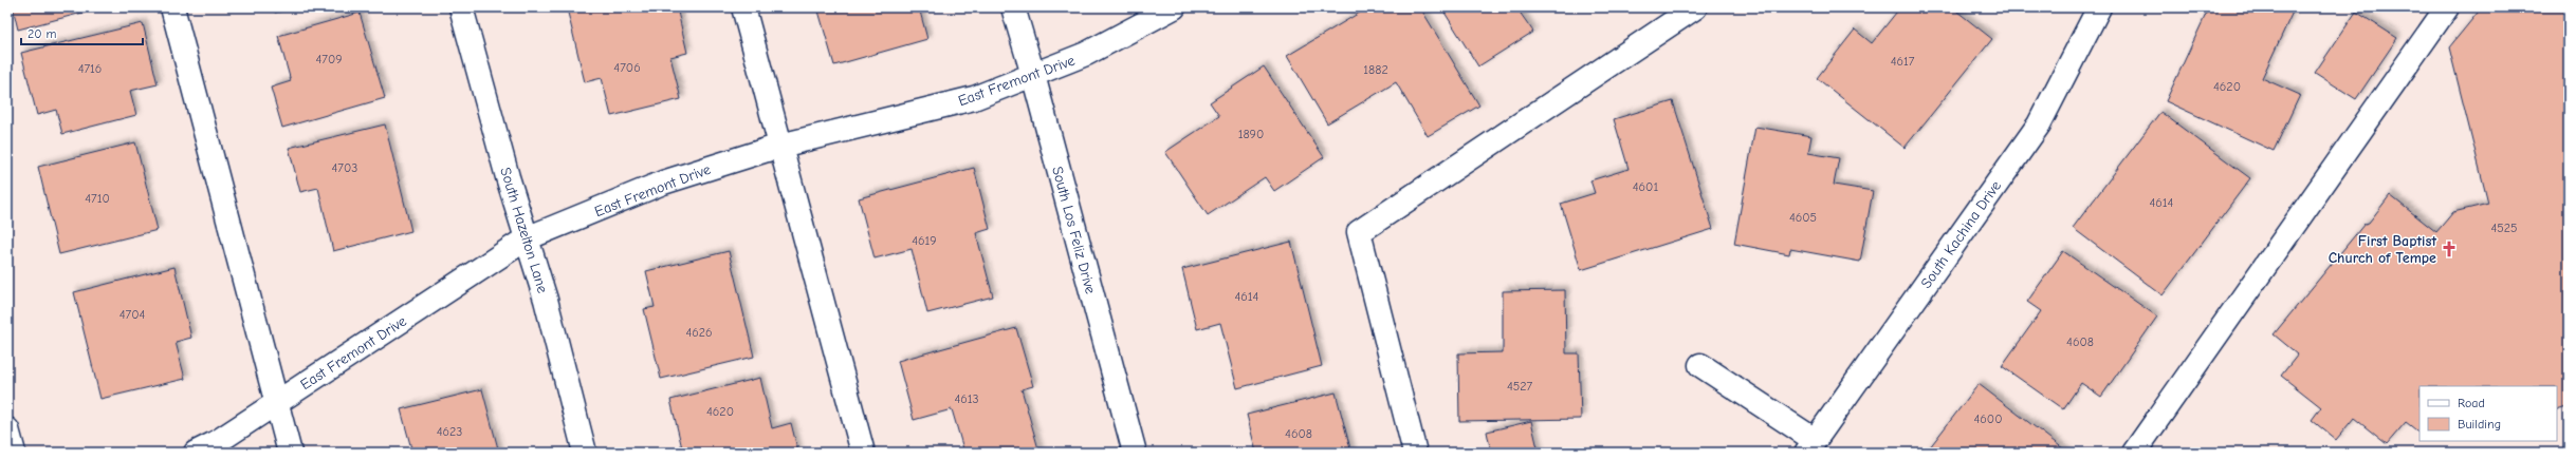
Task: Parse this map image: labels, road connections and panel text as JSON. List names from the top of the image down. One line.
{"streets":{"street":["East Fremont Drive","South Hazelton Lane","South Los Feliz Drive","South Kachina Drive"]},"crossings":[["East Fremont Drive","South Hazelton Lane"],["East Fremont Drive","South Los Feliz Drive"]],"places":{"church":["First Baptist Church of Tempe"]},"house_numbers":["4709","4617","4706","4716","1882","4620","1890","4703","4601","4710","4614","4605","4525","4619","4614","4704","4626","4608","4527","4613","4620","4600","4623","4608"],"legend":["Road","Building"],"scale_bar":"20 m"}
